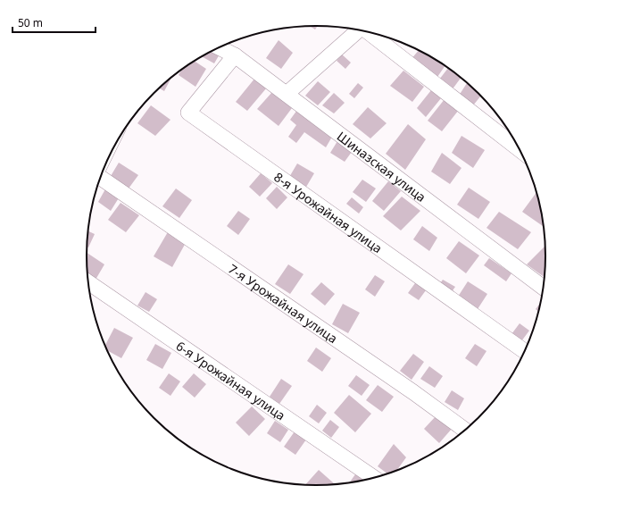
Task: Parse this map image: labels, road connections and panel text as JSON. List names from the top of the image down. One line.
{"streets":{"street":["Шиназская улица","8-я Урожайная улица","7-я Урожайная улица","6-я Урожайная улица"]},"crossings":[["Шиназская улица","8-я Урожайная улица"]],"scale_bar":"50 m"}
